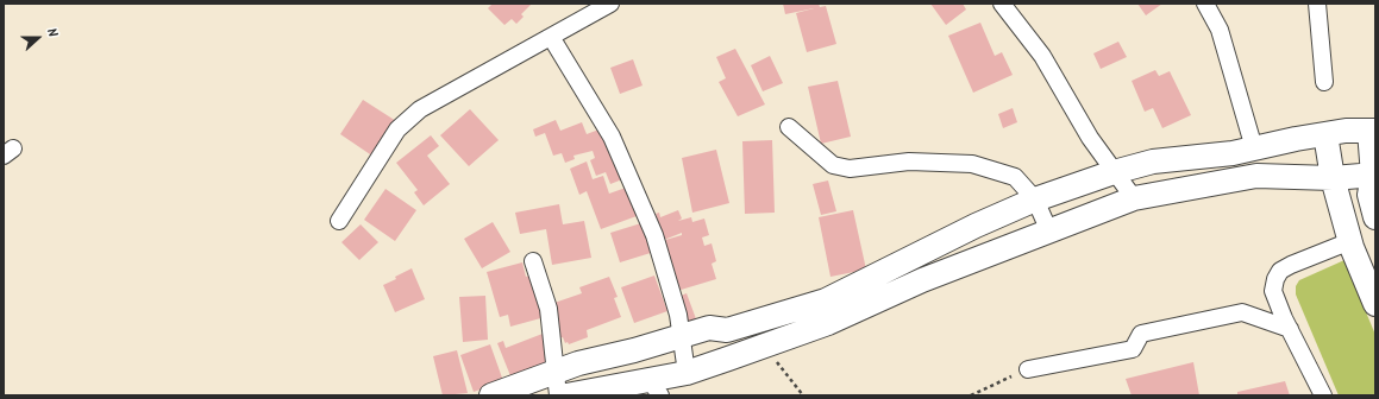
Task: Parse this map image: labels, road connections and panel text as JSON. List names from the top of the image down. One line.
{"north":"right"}
